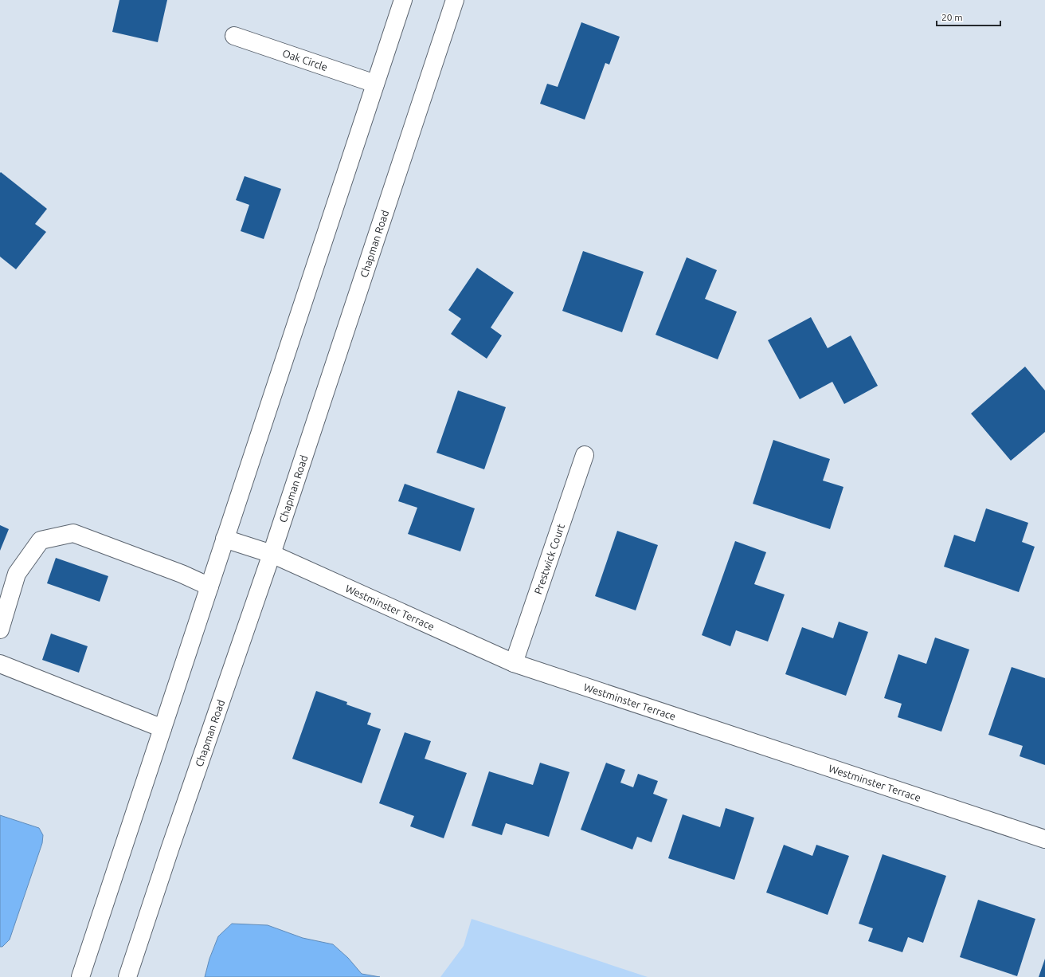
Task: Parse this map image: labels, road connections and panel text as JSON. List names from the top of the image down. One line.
{"streets":{"street":["Oak Circle","Chapman Road","Prestwick Court","Westminster Terrace"]},"crossings":[["Chapman Road","Westminster Terrace"],["Prestwick Court","Westminster Terrace"]],"scale_bar":"20 m"}
